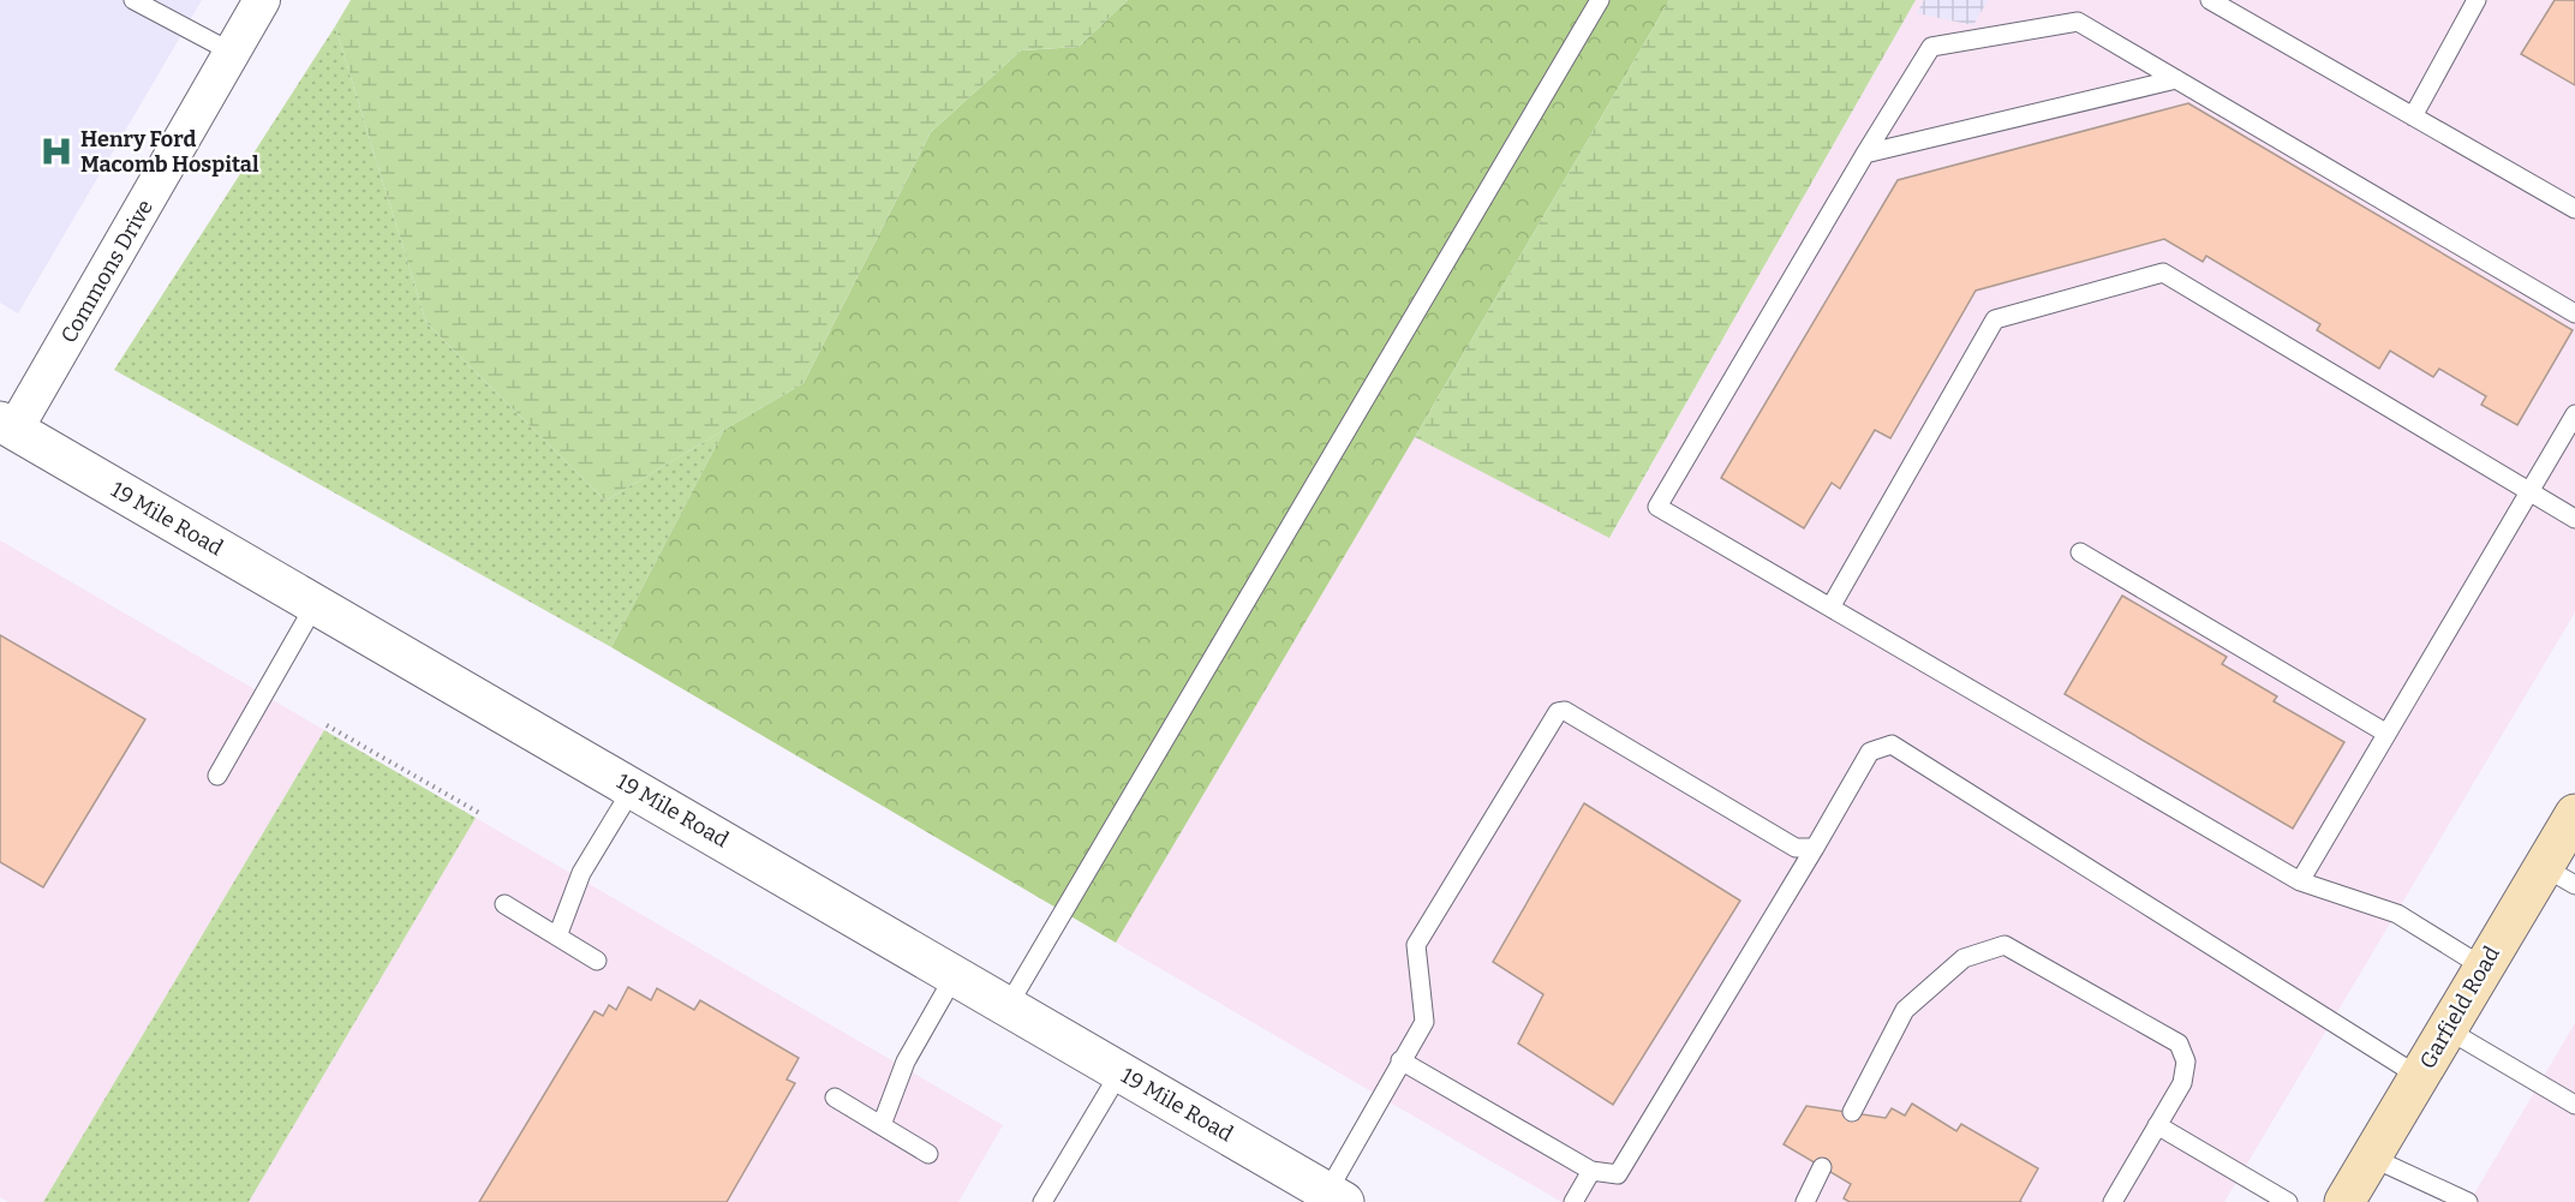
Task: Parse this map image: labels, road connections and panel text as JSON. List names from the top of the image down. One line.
{"streets":{"main road":["Garfield Road"],"street":["Commons Drive","19 Mile Road"]},"crossings":[["Commons Drive","19 Mile Road"]],"places":{"hospital":["Henry Ford Macomb Hospital"]}}
